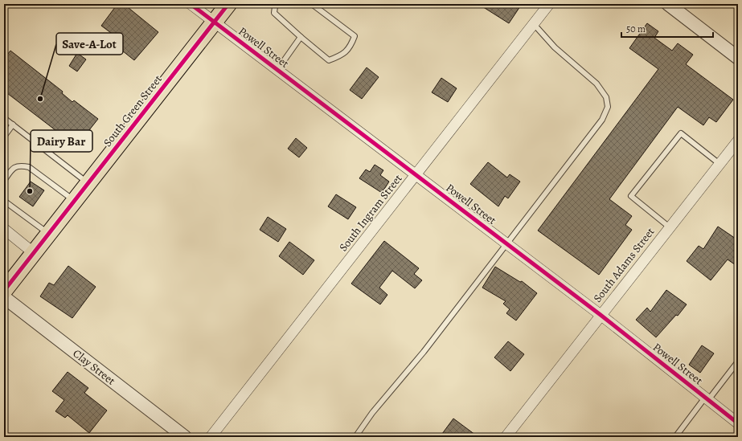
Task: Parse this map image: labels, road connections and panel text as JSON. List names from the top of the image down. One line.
{"streets":{"main road":["South Green Street"],"street":["Powell Street","South Ingram Street","South Adams Street","Clay Street"]},"crossings":[["Powell Street","South Green Street"],["Powell Street","South Ingram Street"],["Powell Street","South Adams Street"]],"places":["Save-A-Lot","Dairy Bar"],"scale_bar":"50 m"}
